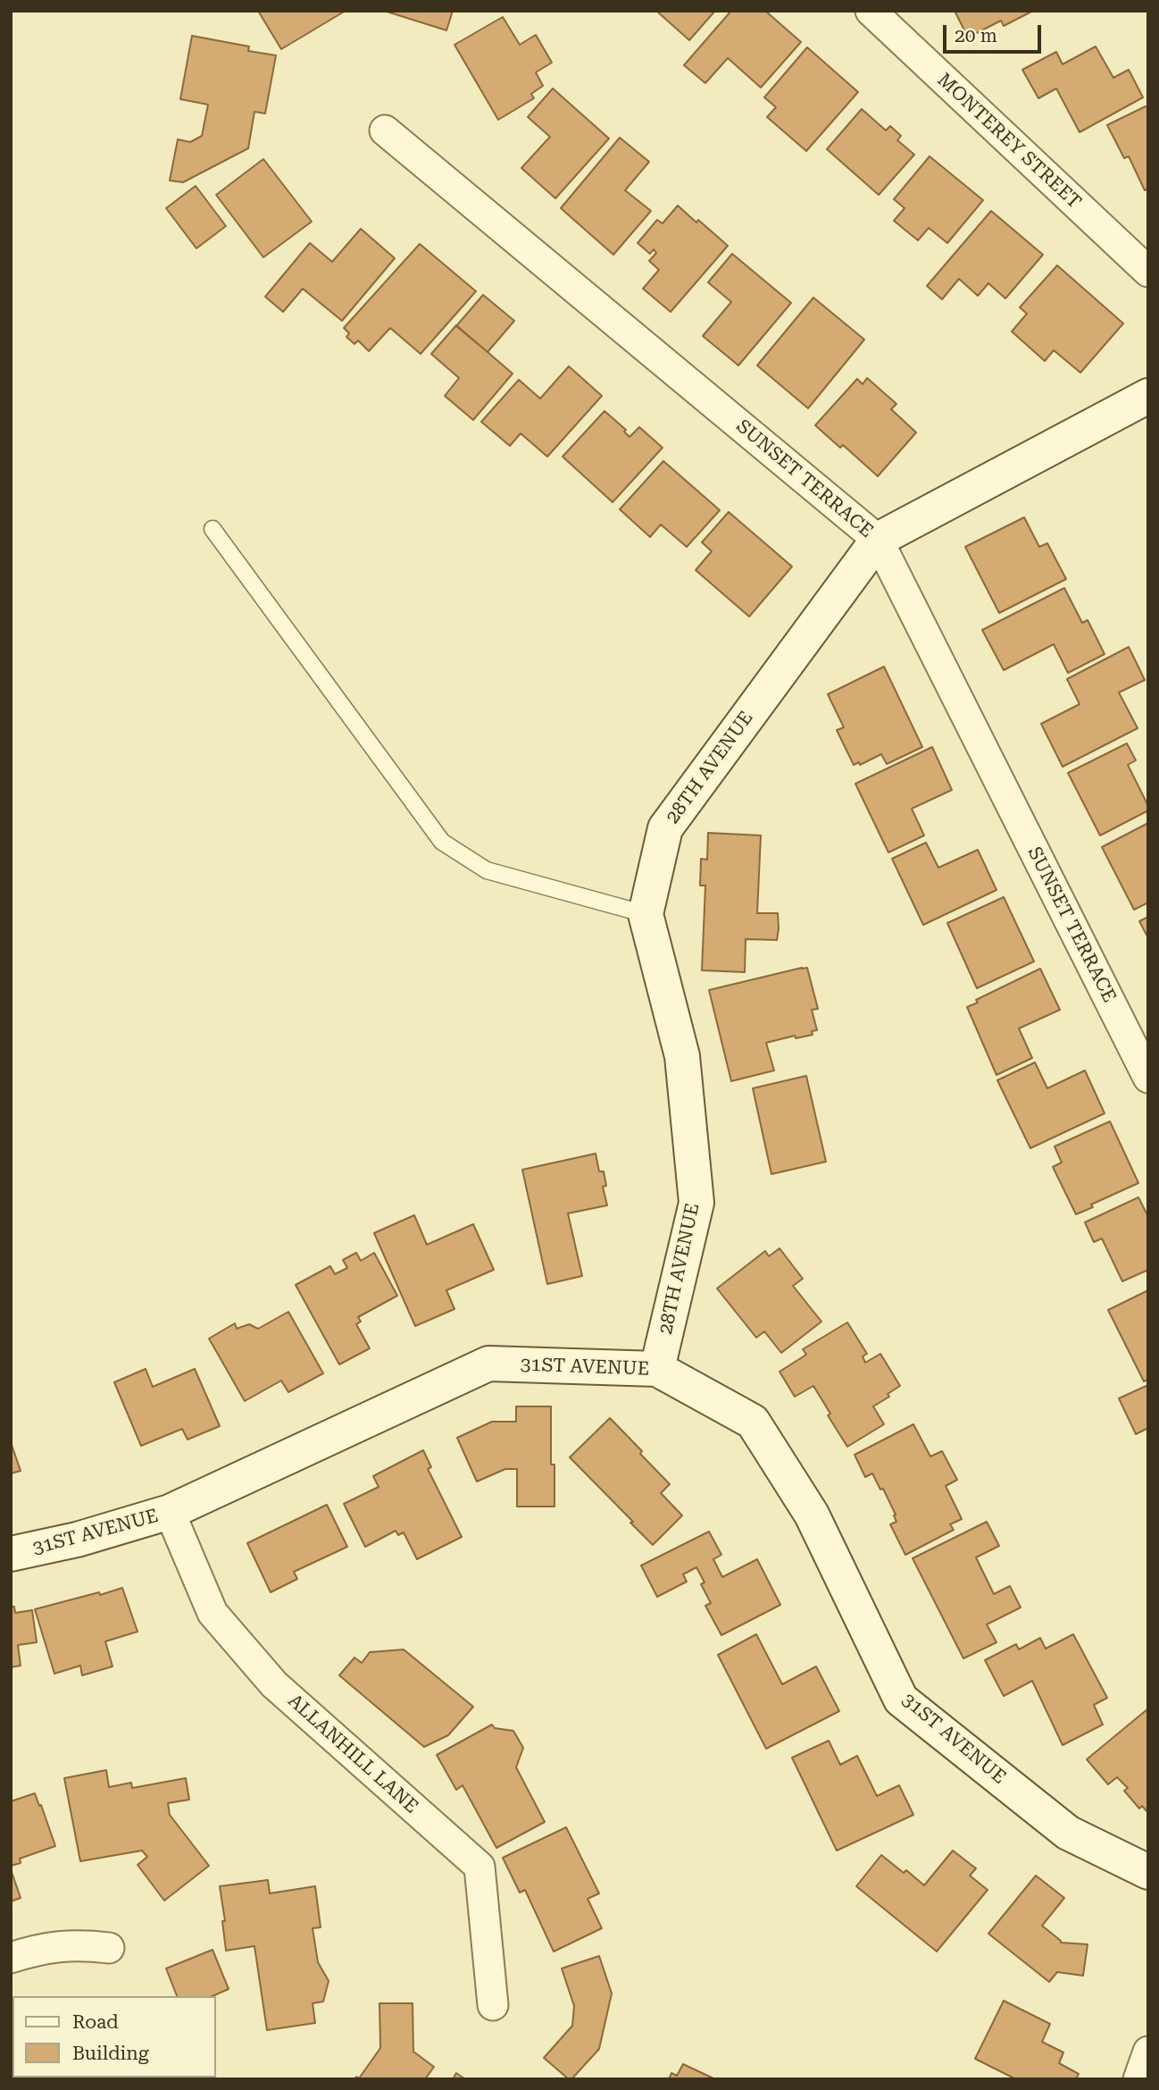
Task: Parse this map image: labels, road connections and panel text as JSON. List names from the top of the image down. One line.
{"streets":{"street":["MONTEREY STREET","SUNSET TERRACE","28TH AVENUE","31ST AVENUE","ALLANHILL LANE"]},"crossings":[["SUNSET TERRACE","28TH AVENUE"],["28TH AVENUE","31ST AVENUE"],["31ST AVENUE","ALLANHILL LANE"]],"legend":["Road","Building"],"scale_bar":"20 m"}
